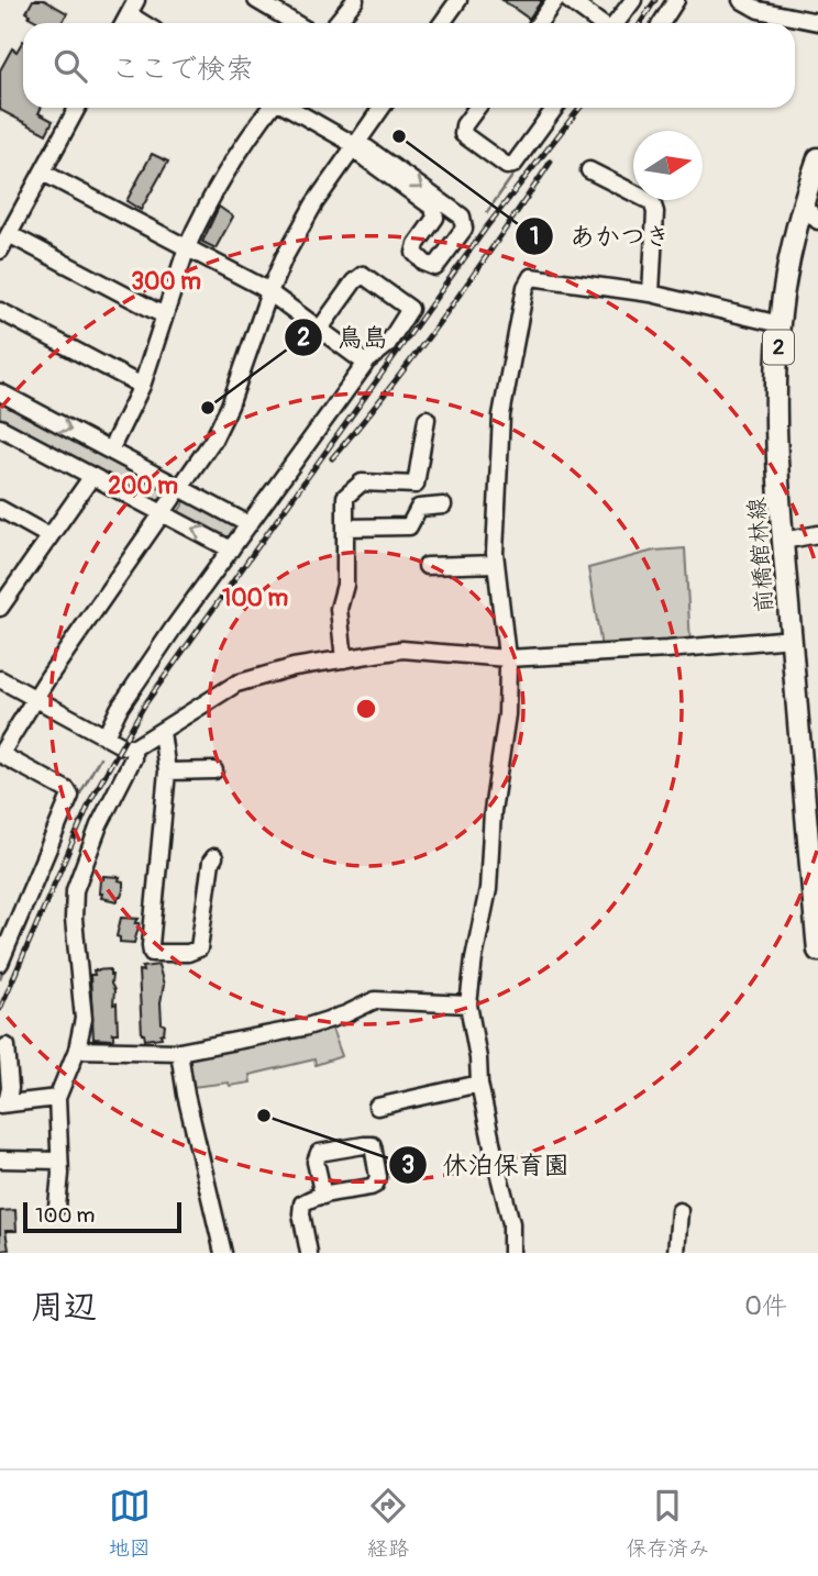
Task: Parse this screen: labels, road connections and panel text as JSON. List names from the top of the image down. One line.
{"streets":{"main road":["2","前橋館林線"]},"places":["あかつき","鳥島","休泊保育園"],"scale_bar":"100 m","north":"right","page":{"search":"ここで検索","scale":"100 m","heading":["周辺","0件"],"nav":["地図","経路","保存済み"]},"rings":["300 m","200 m","100 m"]}
